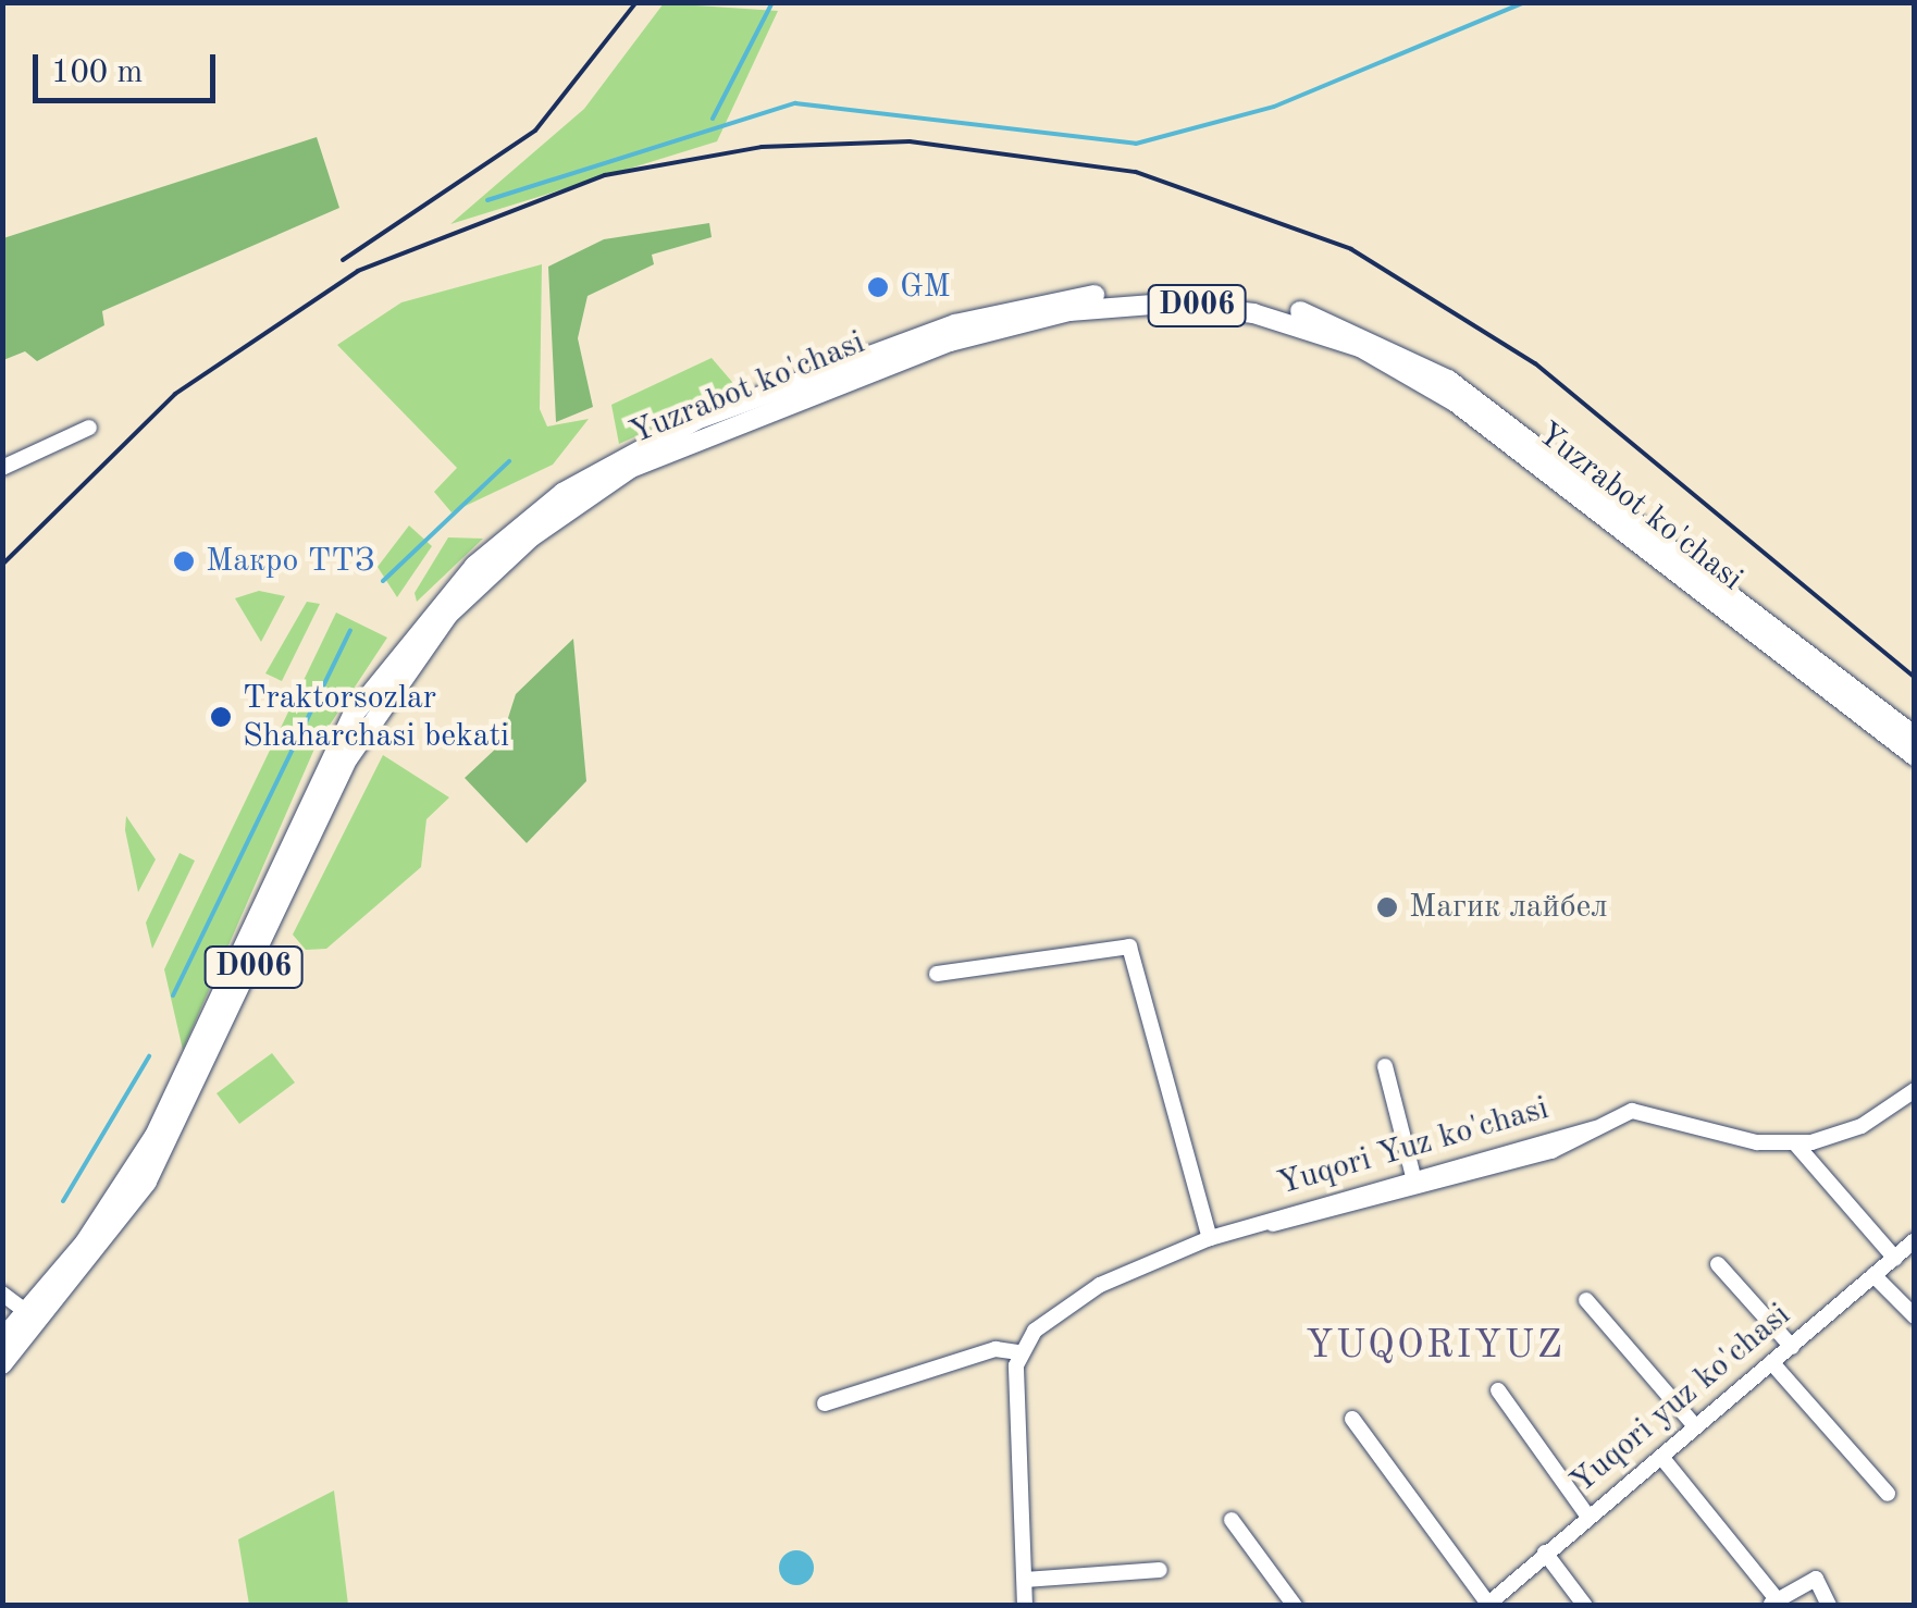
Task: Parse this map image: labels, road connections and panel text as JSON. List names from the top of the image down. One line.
{"streets":{"main road":["D006","Yuzrabot ko'chasi"],"street":["Yuqori Yuz ko'chasi","Yuqori yuz ko'chasi"]},"districts":["YUQORIYUZ"],"places":["GM","Макро ТТЗ","Traktorsozlar Shaharchasi bekati","Магик лайбел"],"scale_bar":"100 m"}
